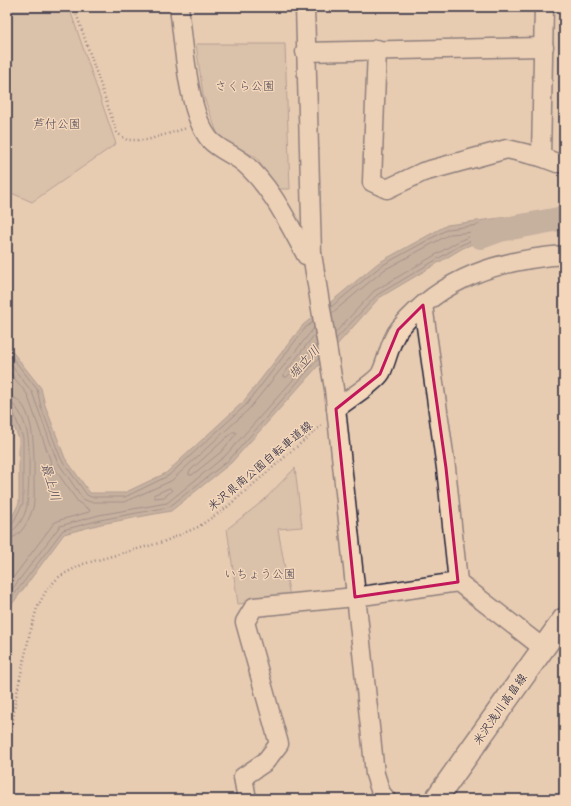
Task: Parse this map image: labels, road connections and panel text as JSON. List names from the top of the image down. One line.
{"streets":{"main road":["米沢浅川高畠線"],"path":["米沢県南公園自転車道線"]},"water":["堀立川","最上川"],"parks":["さくら公園","芦付公園","いちょう公園"]}
